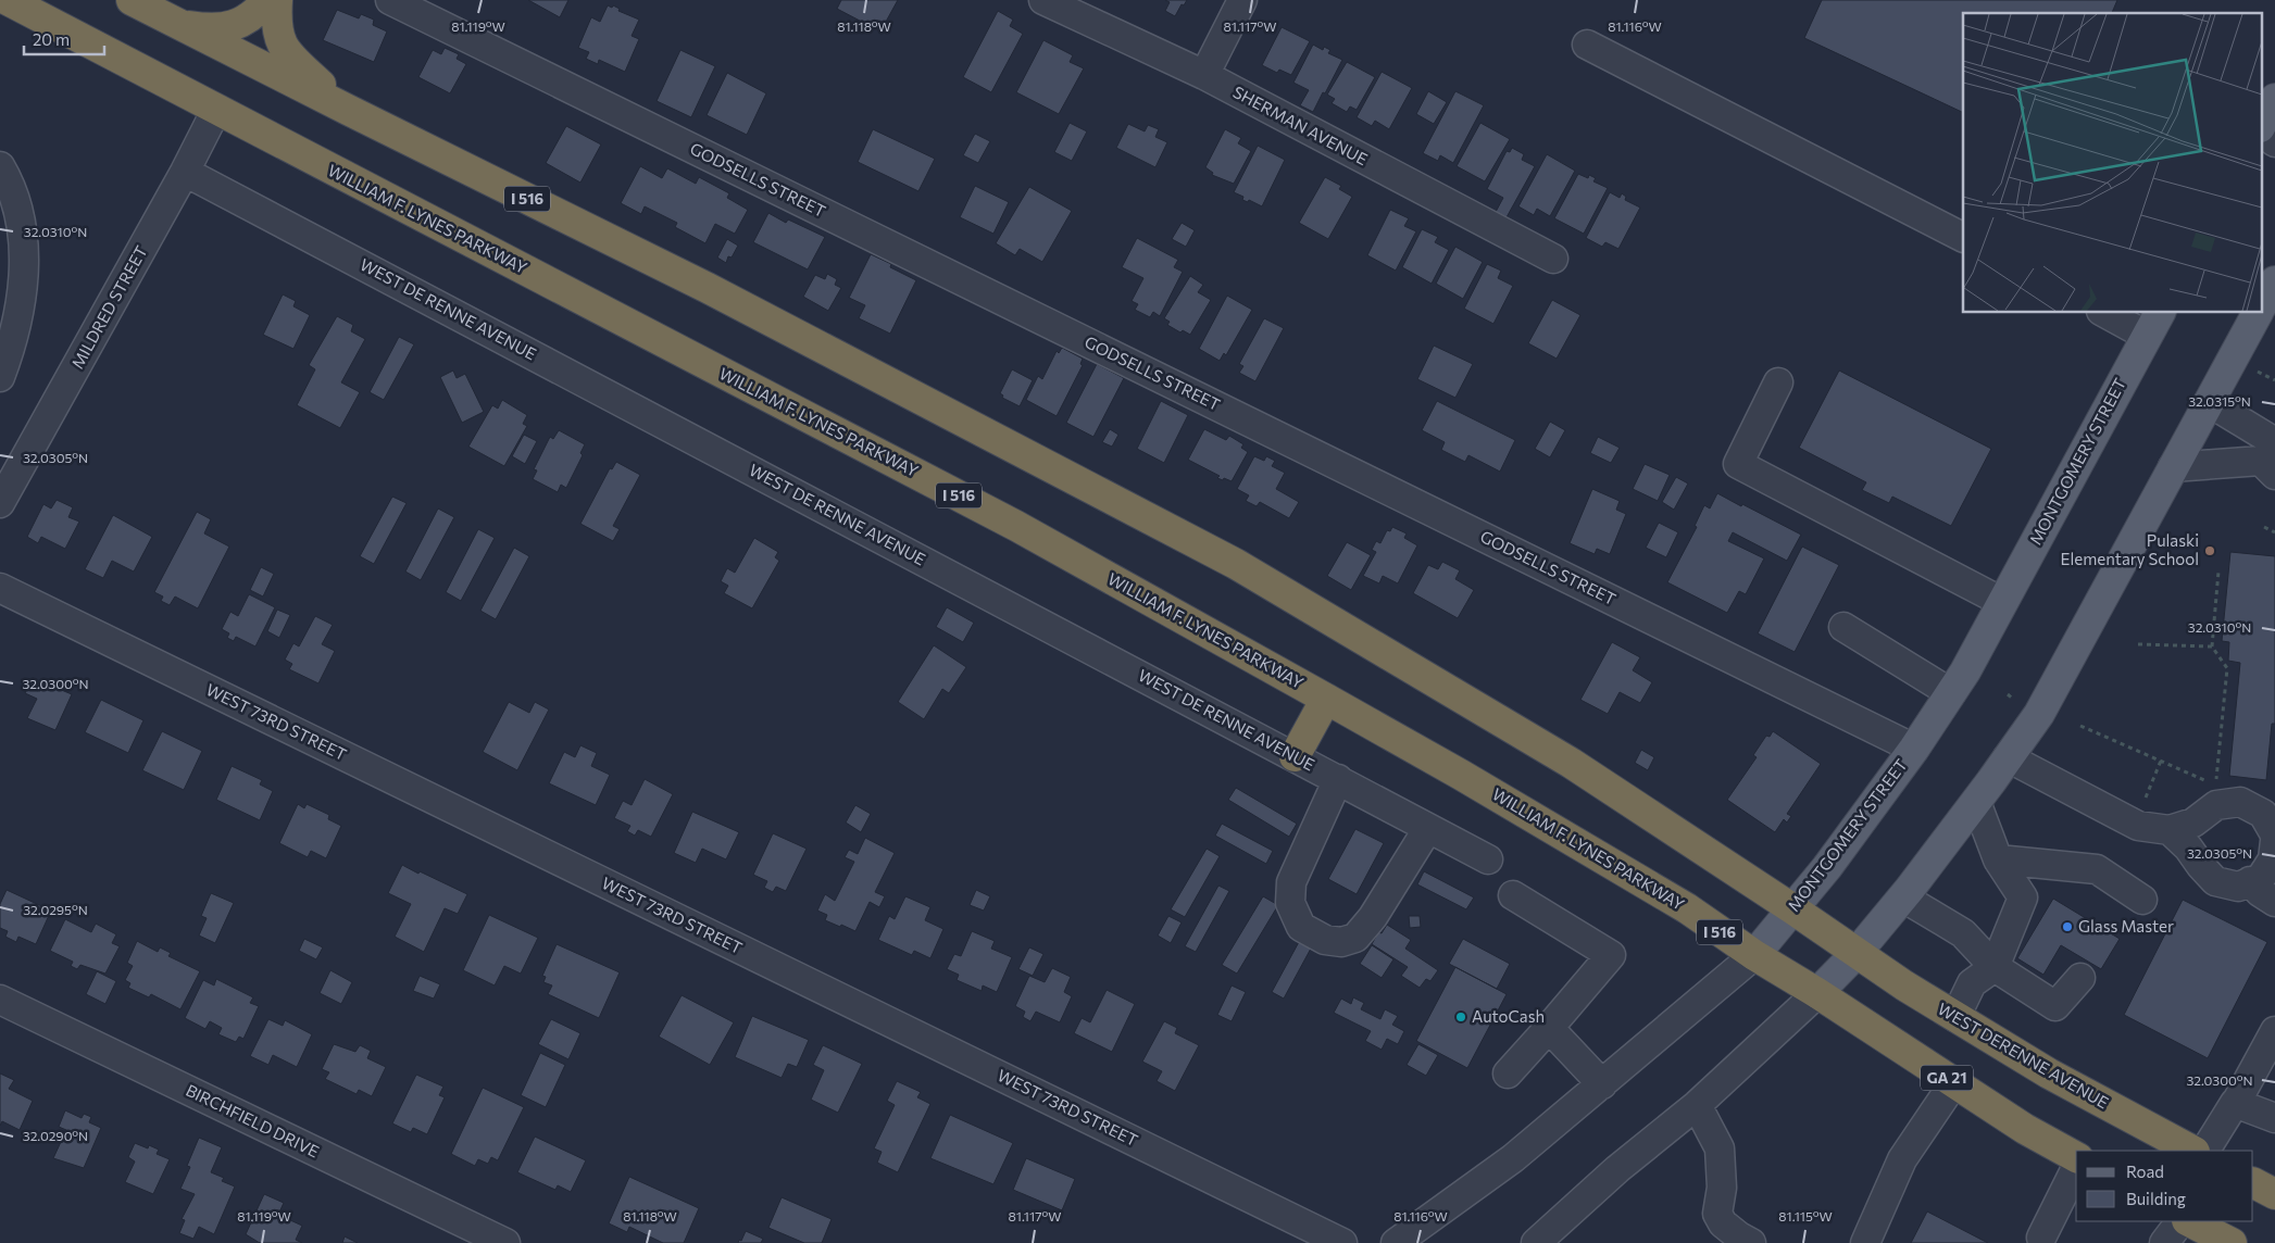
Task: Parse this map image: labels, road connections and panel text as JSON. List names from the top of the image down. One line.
{"streets":{"highway":["I 516","WILLIAM F. LYNES PARKWAY","WEST DERENNE AVENUE","GA 21"],"main road":["MONTGOMERY STREET"],"street":["SHERMAN AVENUE","GODSELLS STREET","MILDRED STREET","WEST DE RENNE AVENUE","WEST 73RD STREET","BIRCHFIELD DRIVE"]},"crossings":[["GODSELLS STREET","MONTGOMERY STREET"],["I 516","MONTGOMERY STREET"],["WILLIAM F. LYNES PARKWAY","MILDRED STREET"],["WILLIAM F. LYNES PARKWAY","MONTGOMERY STREET"],["WILLIAM F. LYNES PARKWAY","GA 21"],["MILDRED STREET","WEST DE RENNE AVENUE"],["MONTGOMERY STREET","GA 21"]],"places":["Pulaski Elementary School","Glass Master","AutoCash"],"legend":["Road","Building"],"scale_bar":"20 m","coordinates":["81.119°W","81.118°W","81.117°W","81.116°W","32.0310°N","32.0315°N","32.0305°N","32.0300°N","32.0295°N","32.0290°N","81.115°W"]}
